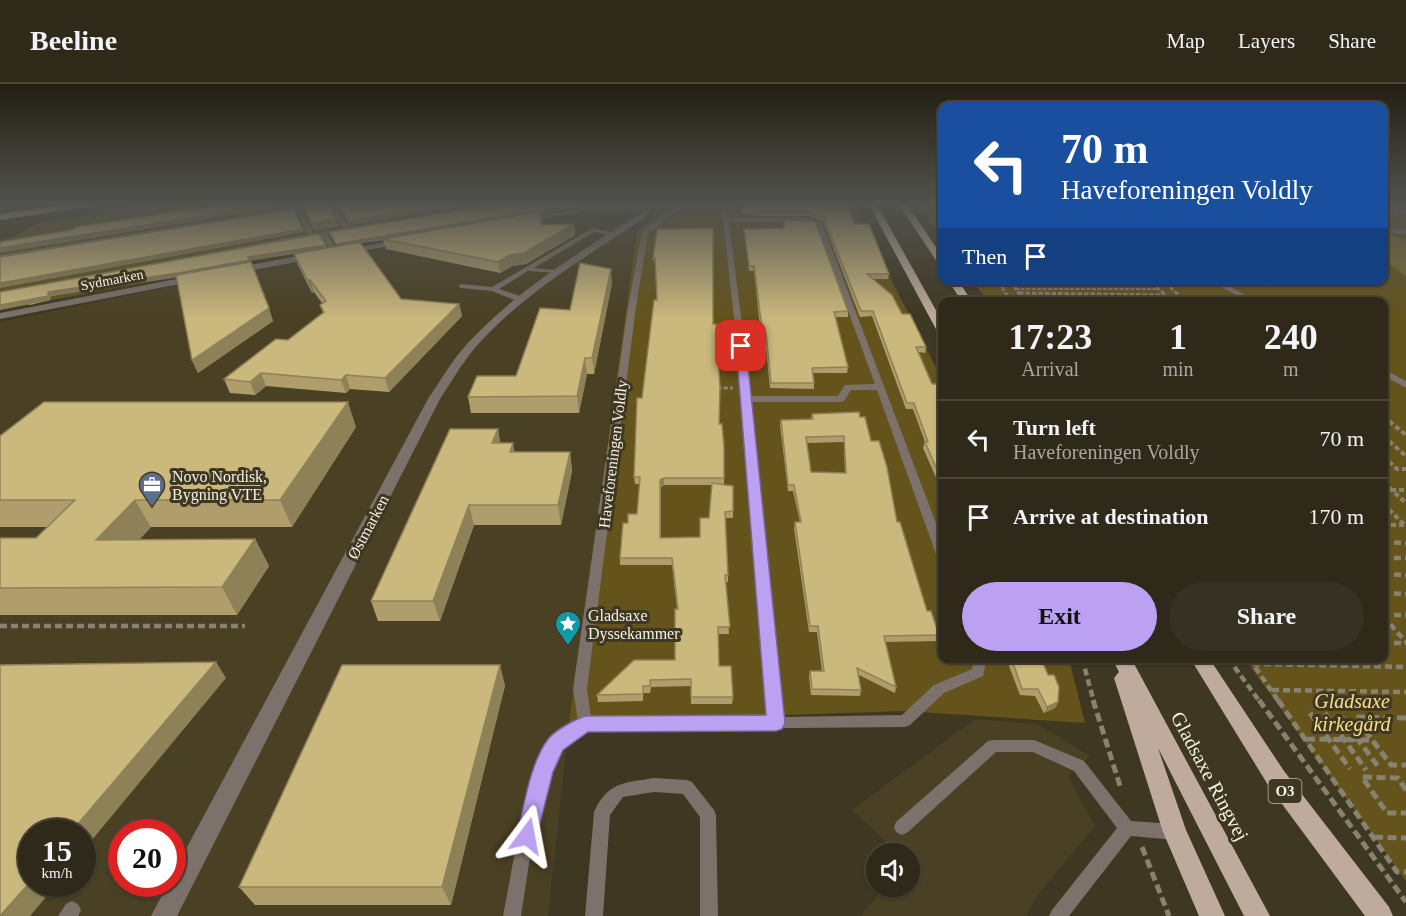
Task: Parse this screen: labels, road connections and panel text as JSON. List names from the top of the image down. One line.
{"streets":{"main road":["Gladsaxe Ringvej","O3"],"street":["Sydmarken","Østmarken"],"lane":["Haveforeningen Voldly"]},"parks":["Gladsaxe kirkegård"],"places":{"office":["Novo Nordisk, Bygning VTE"],"place":["Gladsaxe Dyssekammer"]},"page":{"header":"Beeline","nav":["Map","Layers","Share"],"turn":["70 m","Haveforeningen Voldly"],"then":"Then","eta":["17:23","Arrival","1","min","240","m"],"list":[{"name":"Turn left","note":"Haveforeningen Voldly","value":"70 m"},{"name":"Arrive at destination","value":"170 m"}],"buttons":["Exit","Share"],"speed":"15 km/h","limit":"20"}}
